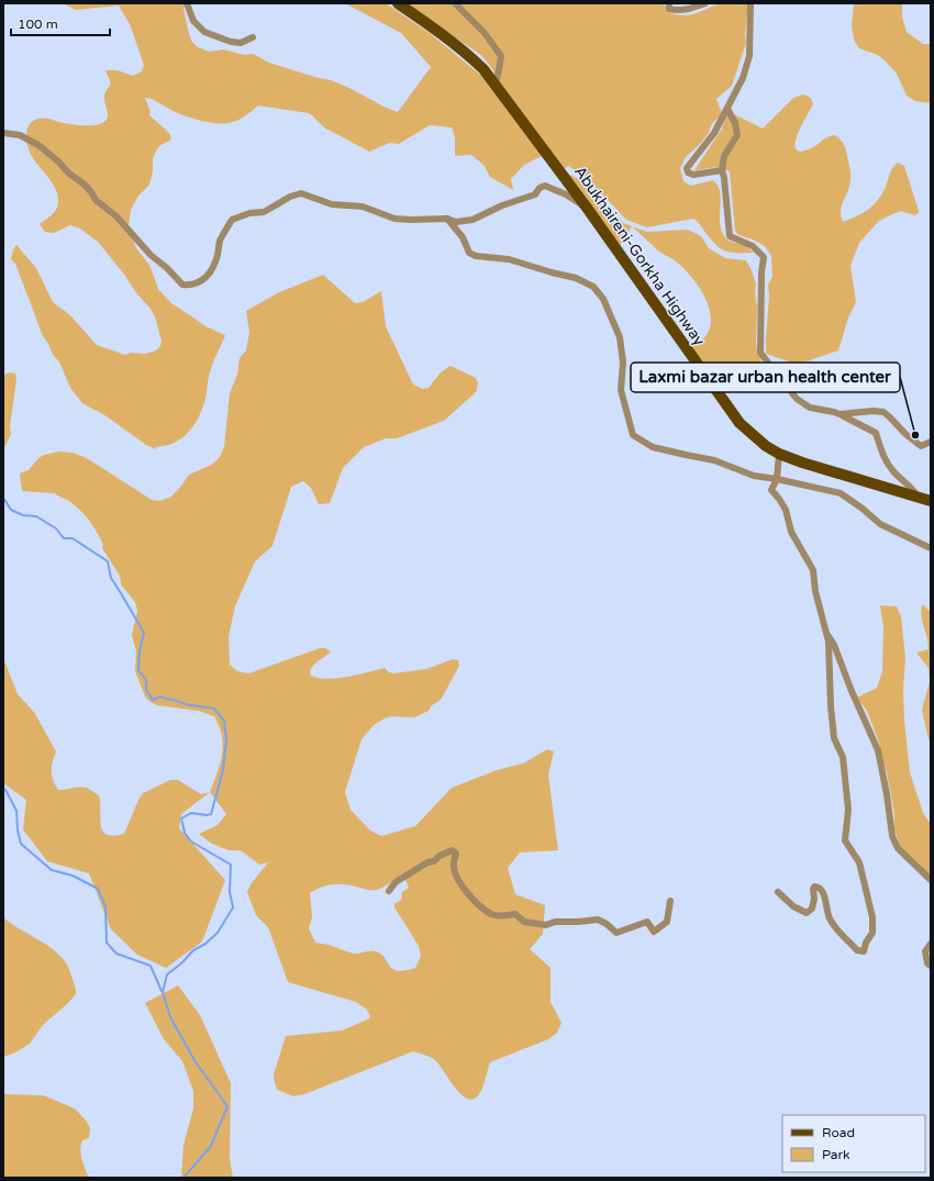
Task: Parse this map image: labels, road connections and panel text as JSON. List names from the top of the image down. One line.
{"streets":{"main road":["Abukhaireni-Gorkha Highway"]},"places":["Laxmi bazar urban health center"],"legend":["Road","Park"],"scale_bar":"100 m"}
